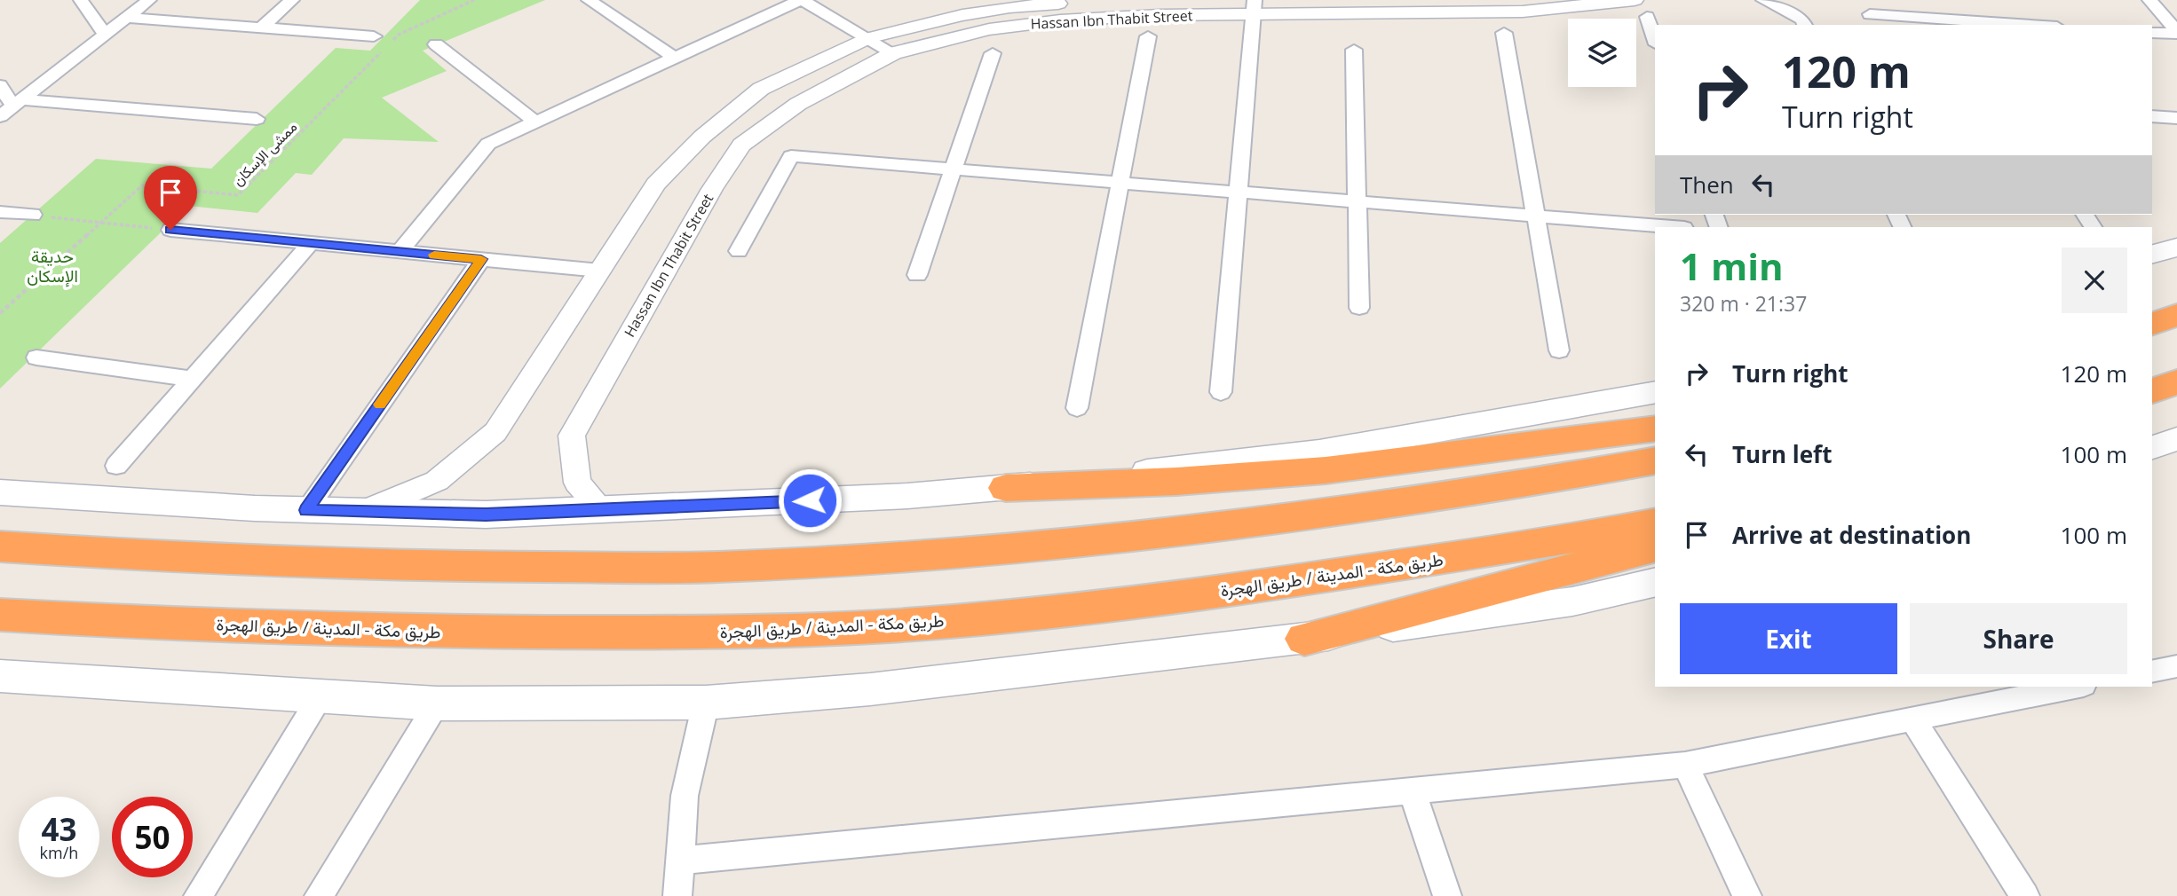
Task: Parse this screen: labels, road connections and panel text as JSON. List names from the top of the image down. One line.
{"streets":{"highway":["طريق مكة - المدينة / طريق الهجرة"],"street":["Hassan Ibn Thabit Street"],"path":["ممشى الإسكان"]},"parks":["حديقة الإسكان"],"page":{"turn":["120 m","Turn right"],"then":"Then","heading":["1 min","320 m · 21:37"],"list":[{"name":"Turn right","value":"120 m"},{"name":"Turn left","value":"100 m"},{"name":"Arrive at destination","value":"100 m"}],"buttons":["Exit","Share"],"speed":"43 km/h","limit":"50"}}
